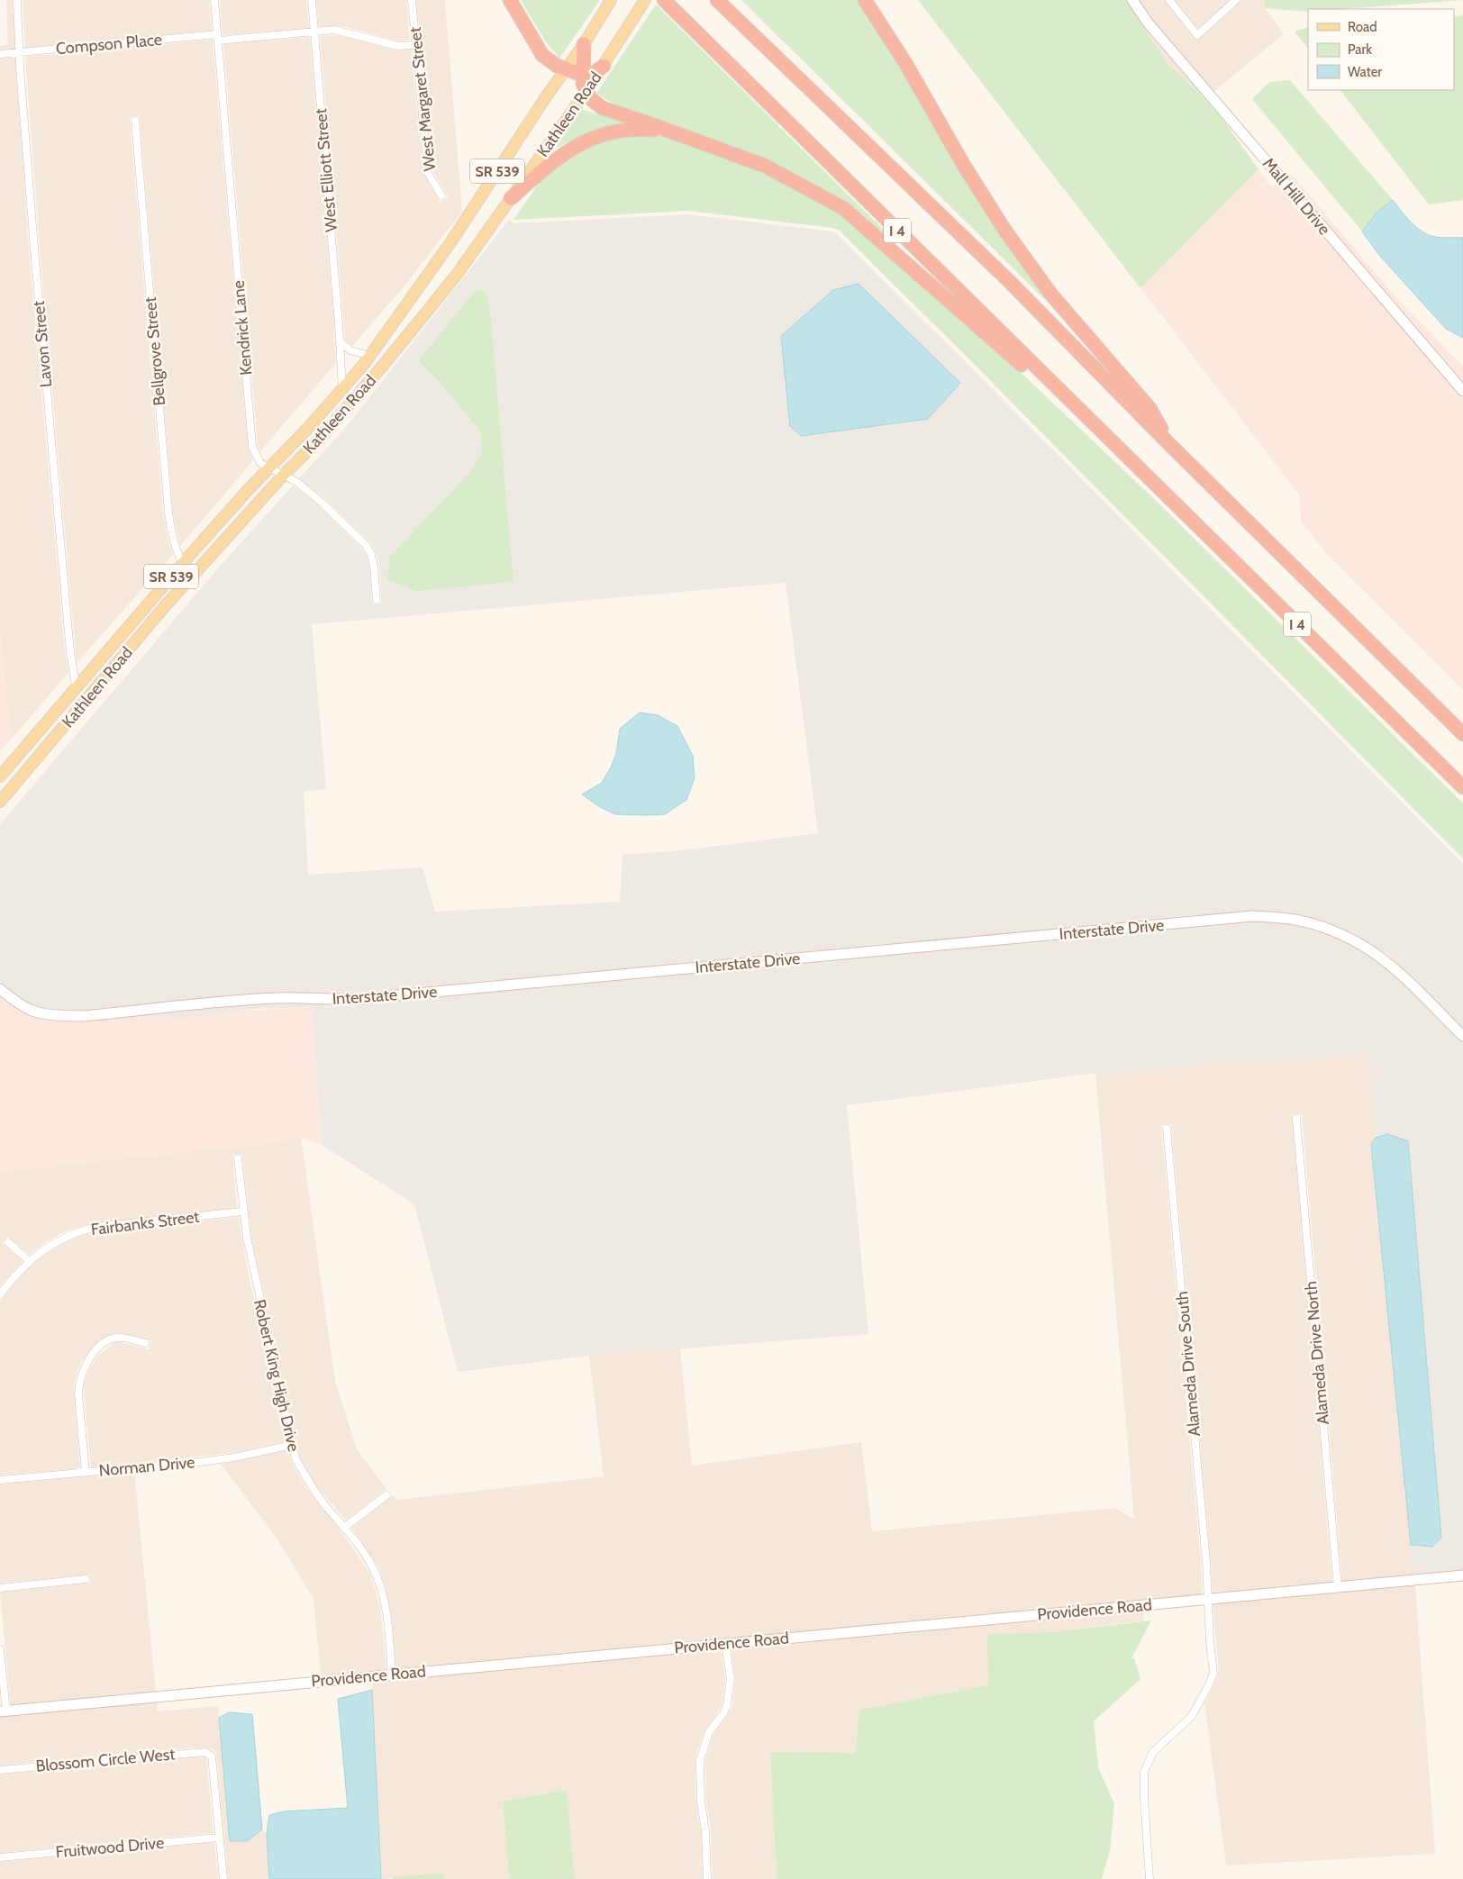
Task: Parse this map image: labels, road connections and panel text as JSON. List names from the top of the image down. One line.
{"streets":{"highway":["I 4"],"main road":["Kathleen Road","SR 539"],"street":["Compson Place","West Margaret Street","West Elliott Street","Mall Hill Drive","Kendrick Lane","Lavon Street","Bellgrove Street","Interstate Drive","Fairbanks Street","Alameda Drive North","Alameda Drive South","Robert King High Drive","Norman Drive","Providence Road","Blossom Circle West","Fruitwood Drive"]},"crossings":[["Compson Place","West Margaret Street"],["Compson Place","West Elliott Street"],["Compson Place","Kendrick Lane"],["Compson Place","Lavon Street"],["Kathleen Road","West Elliott Street"],["Kathleen Road","Kendrick Lane"],["Kathleen Road","Lavon Street"],["Kathleen Road","Bellgrove Street"],["Fairbanks Street","Robert King High Drive"],["Alameda Drive North","Providence Road"],["Alameda Drive South","Providence Road"],["Robert King High Drive","Norman Drive"],["Robert King High Drive","Providence Road"],["Blossom Circle West","Fruitwood Drive"]],"legend":["Road","Park","Water"]}
